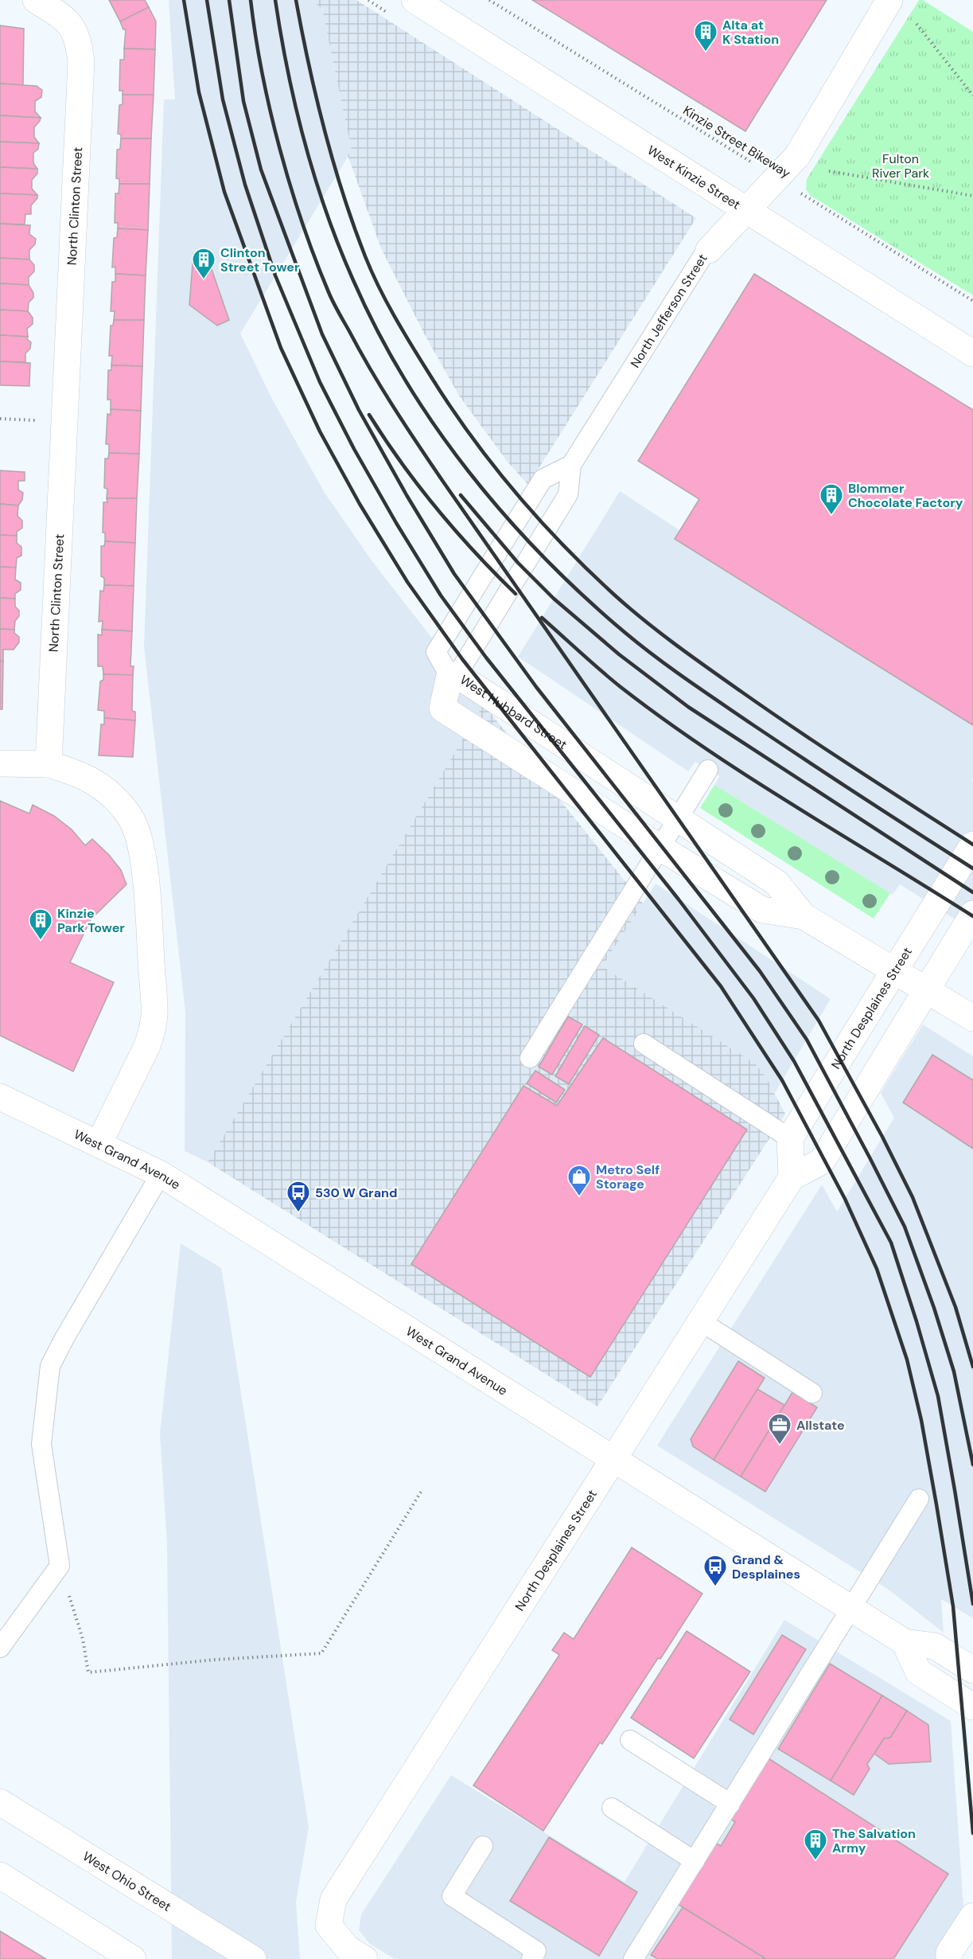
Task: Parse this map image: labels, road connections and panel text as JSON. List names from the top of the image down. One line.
{"streets":{"main road":["West Kinzie Street","North Clinton Street","North Jefferson Street","West Hubbard Street","North Desplaines Street","West Grand Avenue","West Ohio Street"],"path":["Kinzie Street Bikeway"]},"crossings":[["Kinzie Street Bikeway","North Jefferson Street"],["West Kinzie Street","North Jefferson Street"],["North Jefferson Street","West Hubbard Street"],["West Hubbard Street","North Desplaines Street"],["North Desplaines Street","West Grand Avenue"]],"parks":["Fulton River Park"],"places":{"building":["Alta at K Station","Clinton Street Tower","Blommer Chocolate Factory","Kinzie Park Tower","The Salvation Army"],"shop":["Metro Self Storage"],"bus stop":["530 W Grand","Grand & Desplaines"],"office":["Allstate"]}}
